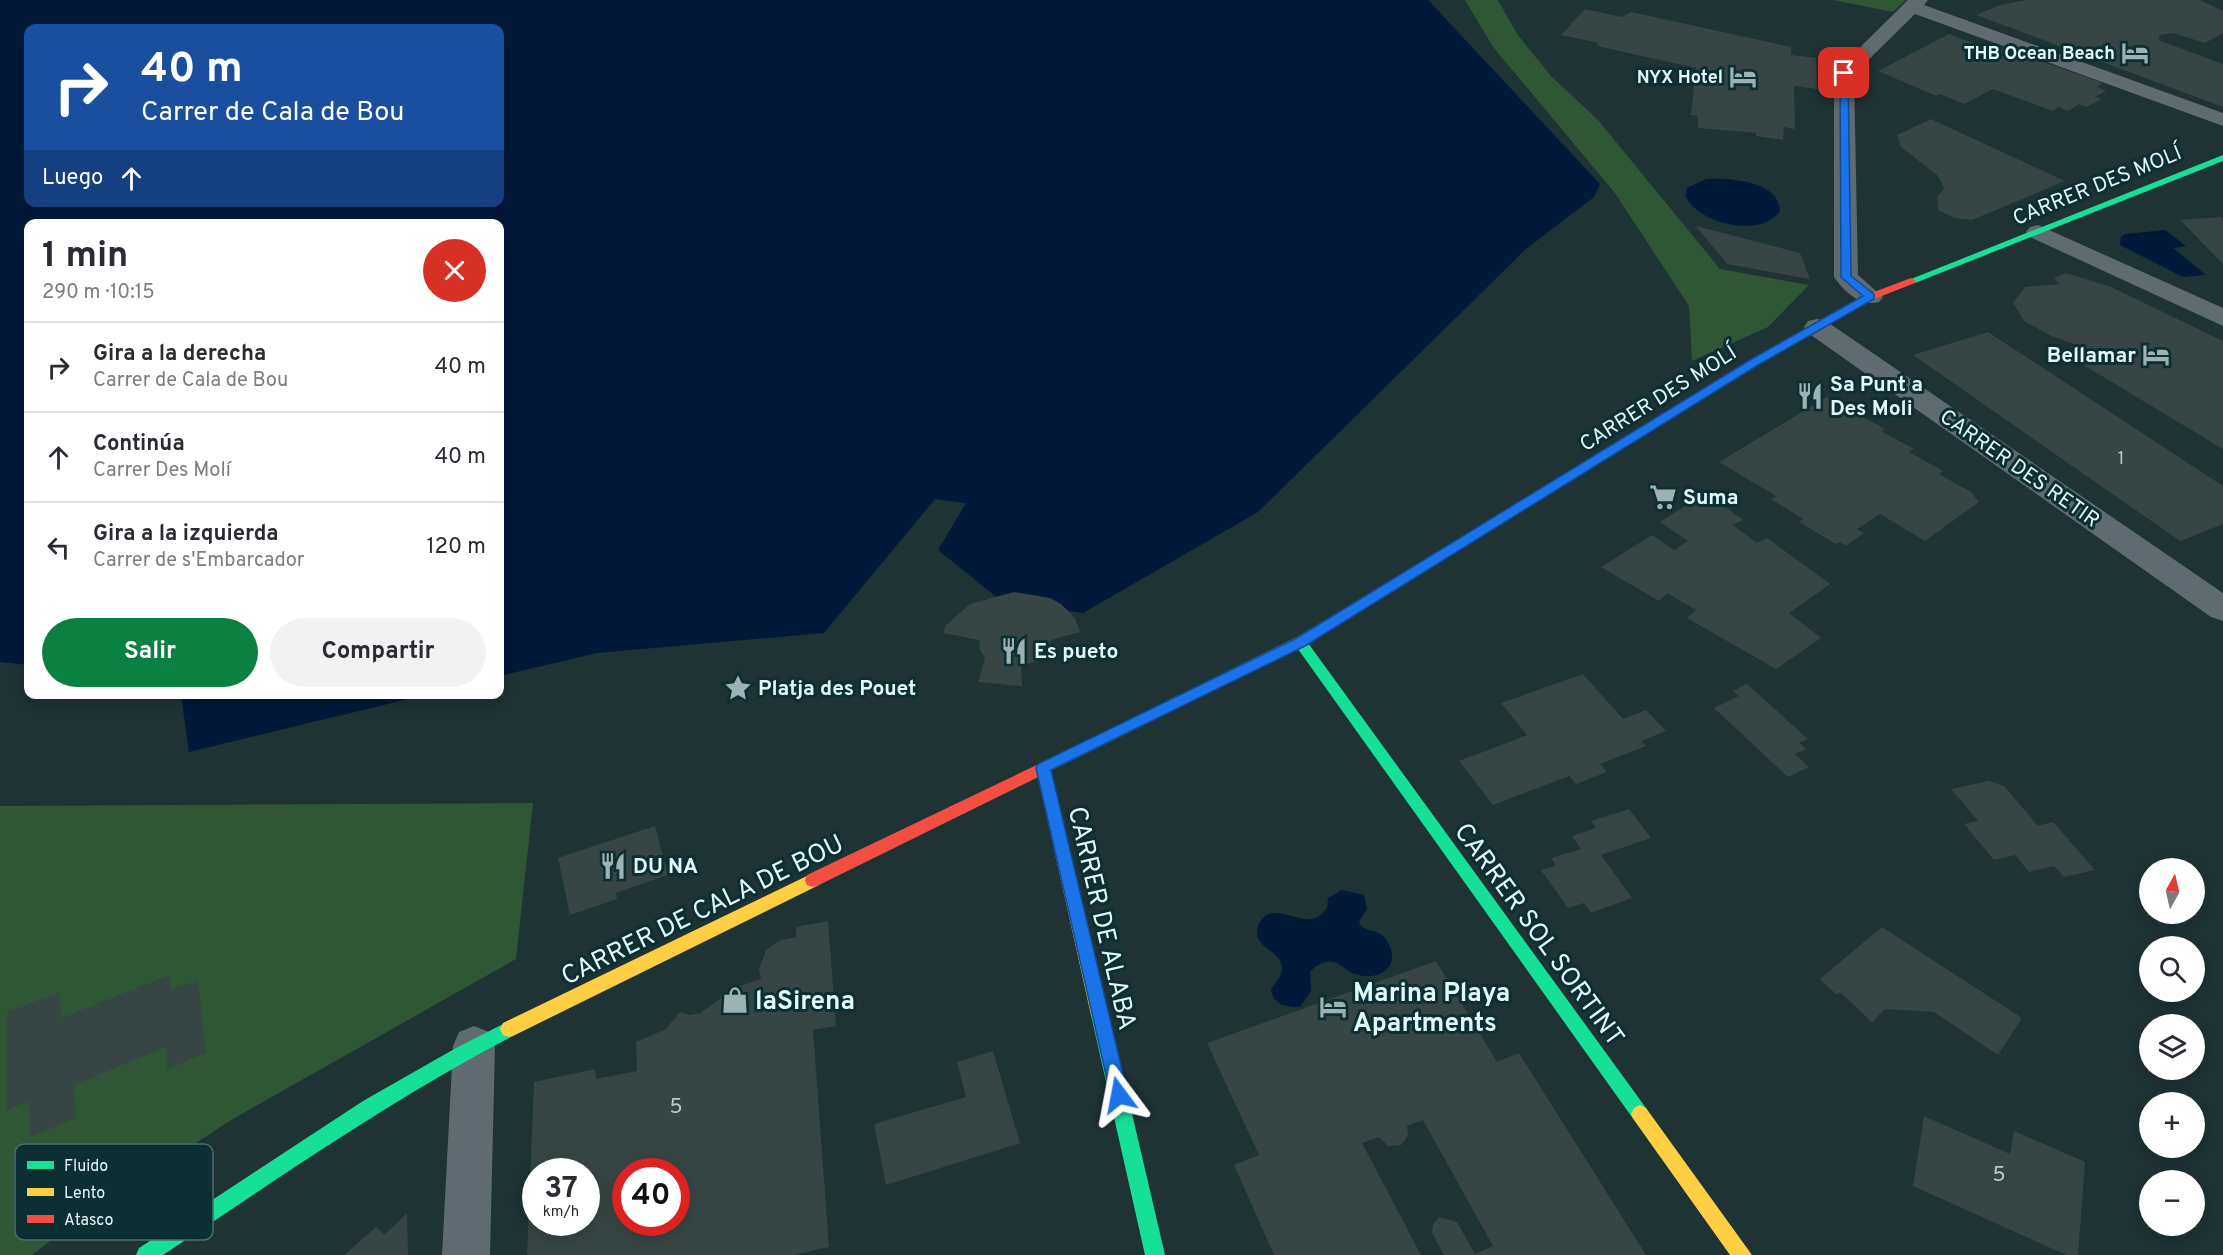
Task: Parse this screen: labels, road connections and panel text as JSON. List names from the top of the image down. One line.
{"streets":{"street":["CARRER DES MOLÍ","CARRER DES RETIR","CARRER DE CALA DE BOU","CARRER DE ALABA","CARRER SOL SORTINT"]},"crossings":[["CARRER DES MOLÍ","CARRER DES RETIR"],["CARRER DES MOLÍ","CARRER DE CALA DE BOU"],["CARRER DES MOLÍ","CARRER SOL SORTINT"],["CARRER DE CALA DE BOU","CARRER DE ALABA"],["CARRER DE CALA DE BOU","CARRER SOL SORTINT"]],"places":{"hotel":["THB Ocean Beach","NYX Hotel","Bellamar","Marina Playa Apartments"],"restaurant":["Sa Punt a Des Moli","Es pueto","DU NA"],"supermarket":["Suma"],"place":["Platja des Pouet"],"shop":["laSirena"]},"house_numbers":["1","5","5"],"legend":["Fluido","Lento","Atasco"],"north":"top","page":{"turn":["40 m","Carrer de Cala de Bou"],"then":"Luego","heading":["1 min","290 m · 10:15"],"list":[{"name":"Gira a la derecha","note":"Carrer de Cala de Bou","value":"40 m"},{"name":"Continúa","note":"Carrer Des Molí","value":"40 m"},{"name":"Gira a la izquierda","note":"Carrer de s'Embarcador","value":"120 m"}],"buttons":["Salir","Compartir"],"map_buttons":["+","−"],"speed":"37 km/h","limit":"40"}}
